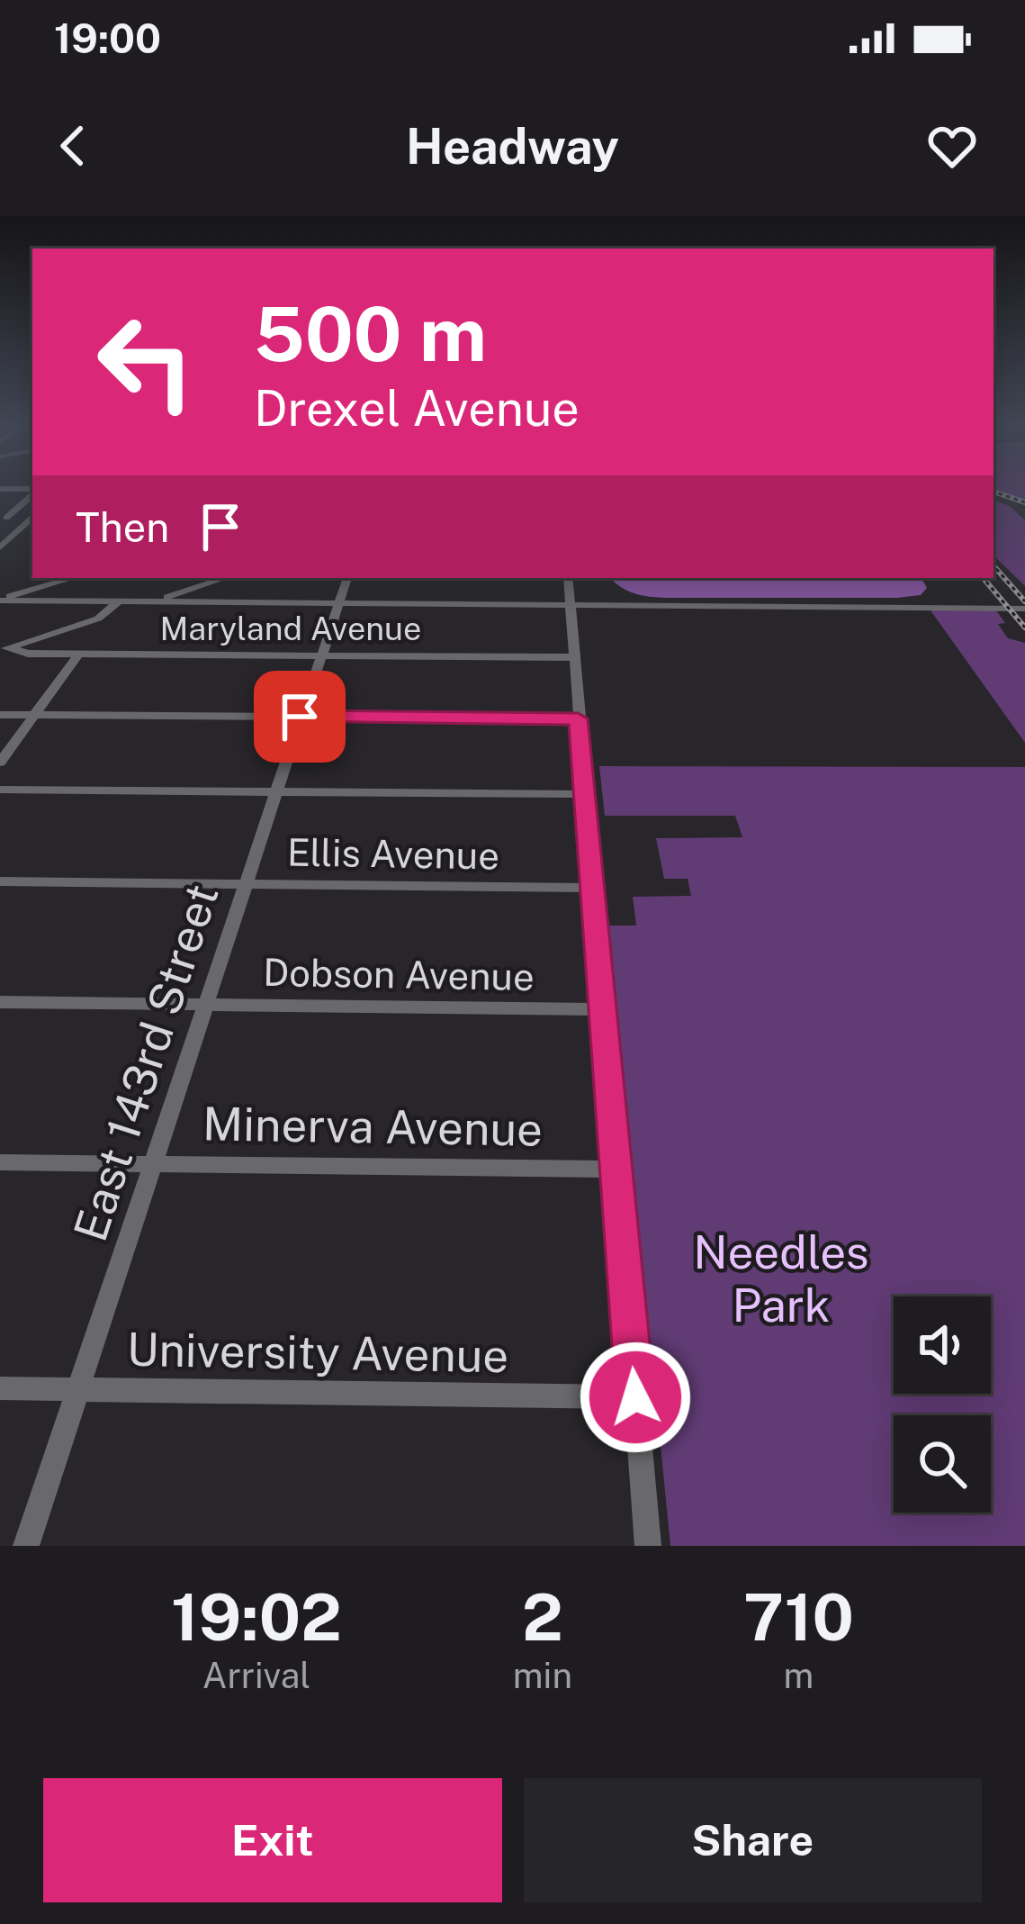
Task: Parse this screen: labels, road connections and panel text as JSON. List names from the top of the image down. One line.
{"streets":{"street":["Maryland Avenue","Ellis Avenue","Dobson Avenue","East 143rd Street","Minerva Avenue","University Avenue"]},"crossings":[["Maryland Avenue","East 143rd Street"],["Ellis Avenue","East 143rd Street"],["Dobson Avenue","East 143rd Street"],["East 143rd Street","Minerva Avenue"],["East 143rd Street","University Avenue"]],"parks":["Needles Park"],"page":{"status":"19:00","header":"Headway","turn":["500 m","Drexel Avenue"],"then":"Then","eta":["19:02","Arrival","2","min","710","m"],"buttons":["Exit","Share"]}}
